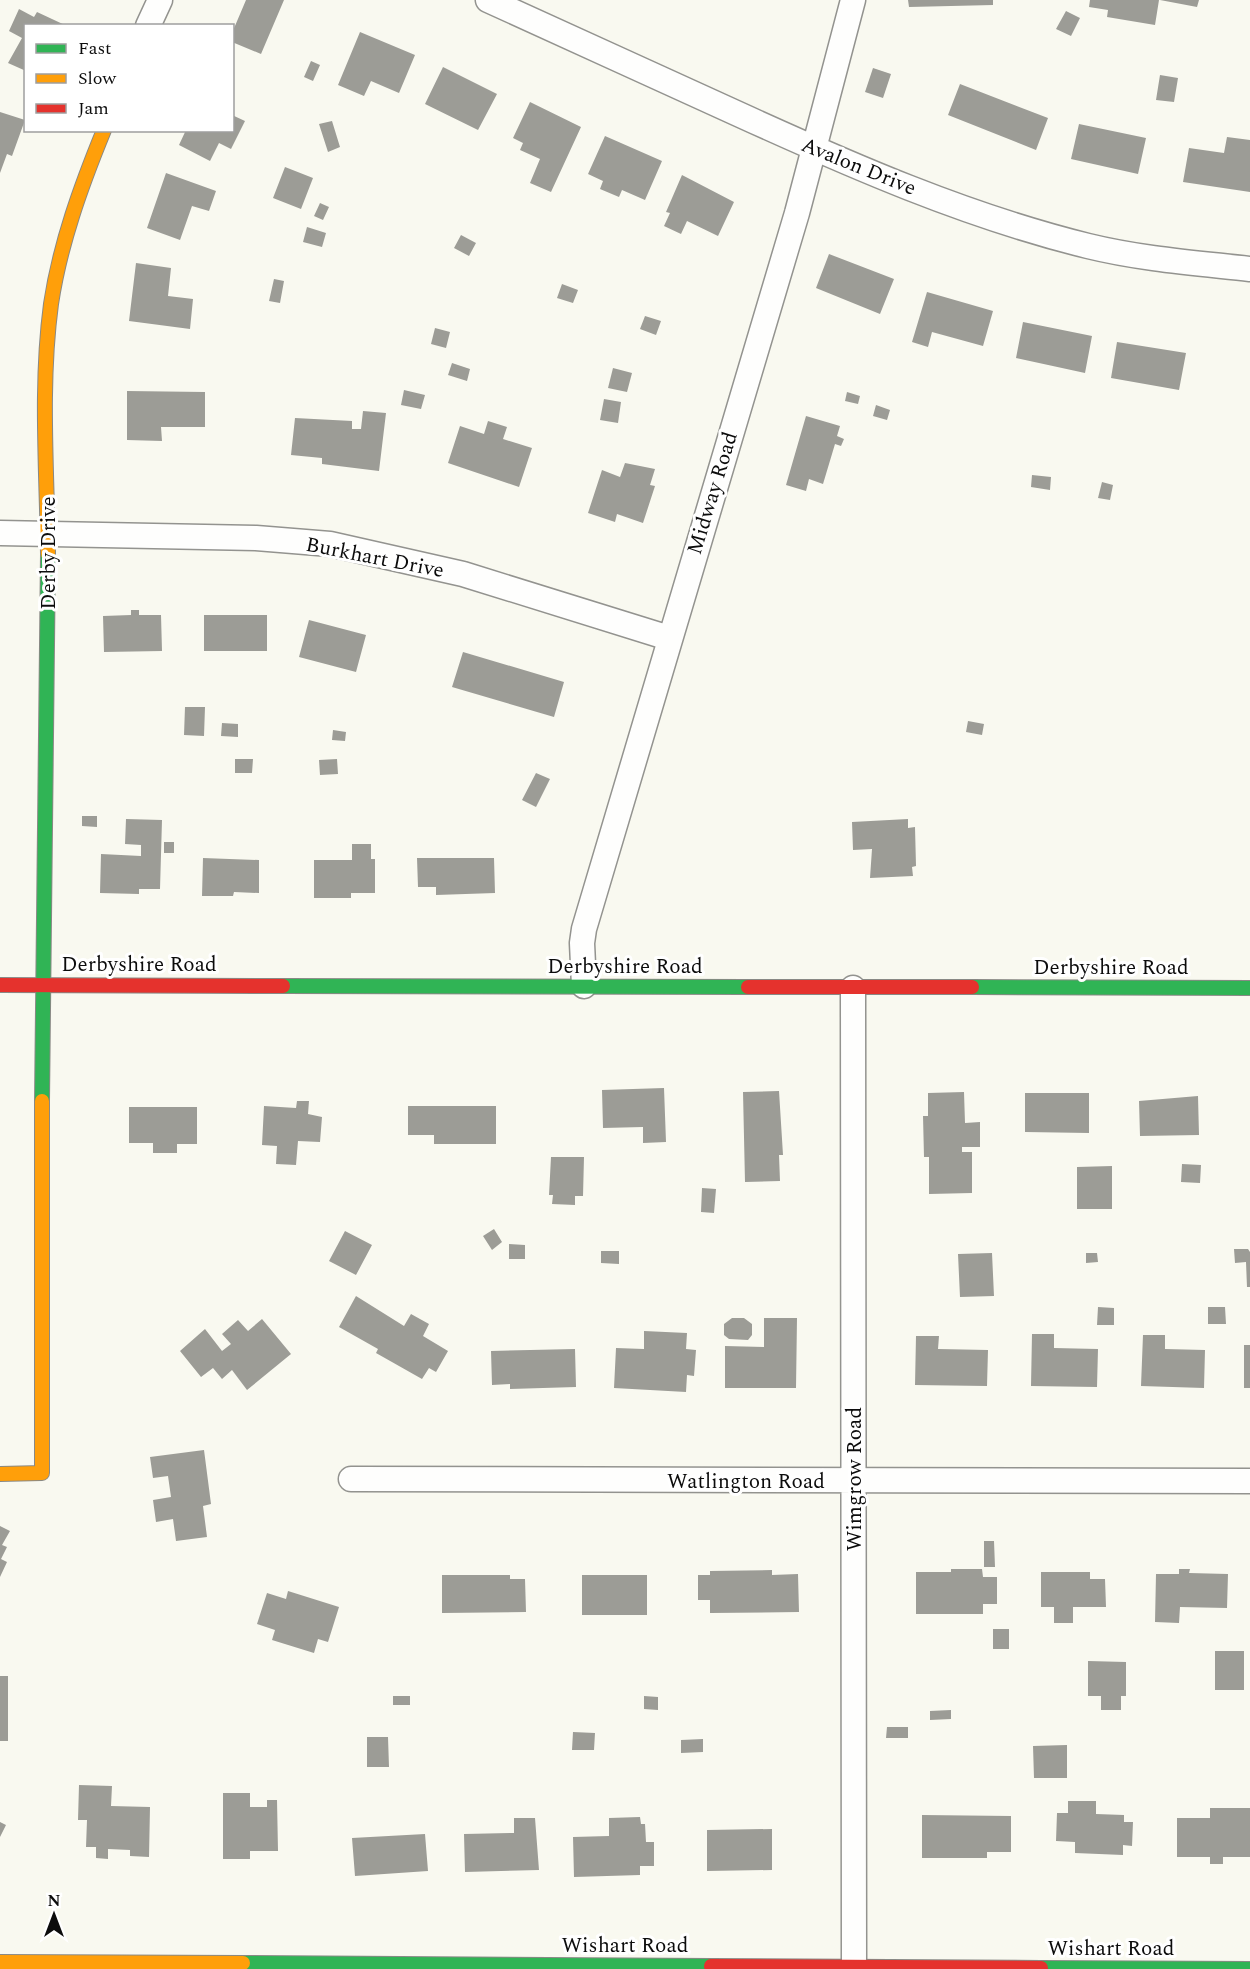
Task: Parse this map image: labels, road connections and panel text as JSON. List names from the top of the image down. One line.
{"streets":{"street":["Avalon Drive","Midway Road","Derby Drive","Burkhart Drive","Derbyshire Road","Wimgrow Road","Watlington Road","Wishart Road"]},"crossings":[["Avalon Drive","Midway Road"],["Midway Road","Burkhart Drive"],["Midway Road","Derbyshire Road"],["Derby Drive","Burkhart Drive"],["Derby Drive","Derbyshire Road"],["Derbyshire Road","Wimgrow Road"],["Wimgrow Road","Watlington Road"],["Wimgrow Road","Wishart Road"]],"legend":["Fast","Slow","Jam"],"north":"top"}
